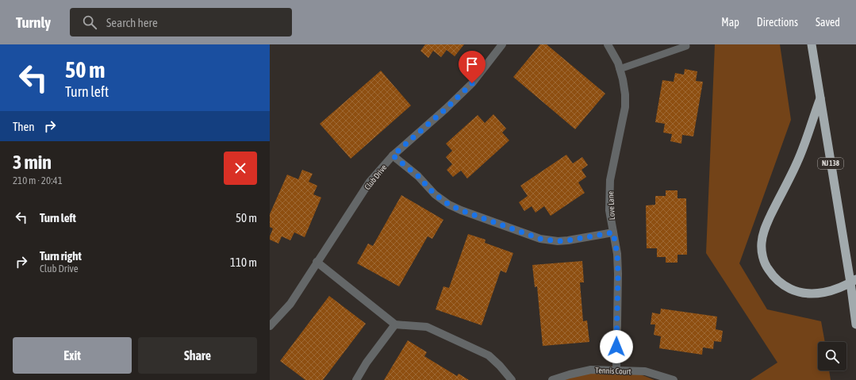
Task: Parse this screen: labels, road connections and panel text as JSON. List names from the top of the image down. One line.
{"streets":{"highway":["NJ 138"],"street":["Club Drive","Love Lane","Tennis Court"]},"crossings":[["Love Lane","Tennis Court"]],"page":{"header":"Turnly","search":"Search here","nav":["Map","Directions","Saved"],"turn":["50 m","Turn left"],"then":"Then","heading":["3 min","210 m · 20:41"],"list":[{"name":"Turn left","value":"50 m"},{"name":"Turn right","note":"Club Drive","value":"110 m"}],"buttons":["Exit","Share"]}}
